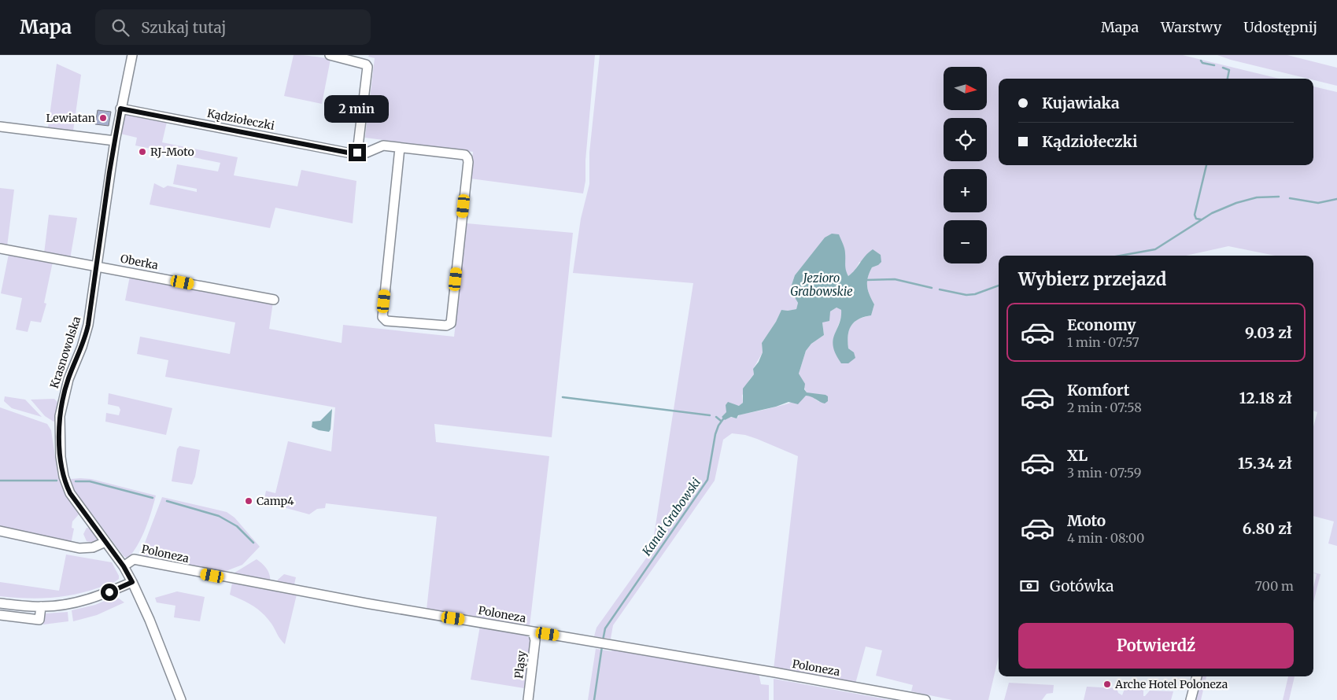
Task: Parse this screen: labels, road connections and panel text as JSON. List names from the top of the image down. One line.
{"streets":{"street":["Kądziołeczki","Oberka","Krasnowolska","Poloneza","Pląsy"]},"crossings":[["Kądziołeczki","Krasnowolska"],["Oberka","Krasnowolska"],["Krasnowolska","Poloneza"],["Poloneza","Pląsy"]],"water":["Jezioro Grabowskie","Kanał Grabowski"],"places":["Lewiatan","RJ-Moto","Camp4","Arche Hotel Poloneza"],"north":"right","page":{"header":"Mapa","search":"Szukaj tutaj","nav":["Mapa","Warstwy","Udostępnij"],"map_buttons":["+","−"],"banner":["Kujawiaka","Kądziołeczki"],"bubble":"2 min","heading":"Wybierz przejazd","list":[{"name":"Economy","note":"1 min · 07:57","value":"9.03 zł"},{"name":"Komfort","note":"2 min · 07:58","value":"12.18 zł"},{"name":"XL","note":"3 min · 07:59","value":"15.34 zł"},{"name":"Moto","note":"4 min · 08:00","value":"6.80 zł"}],"pay":["Gotówka","700 m"],"buttons":"Potwierdź"}}
